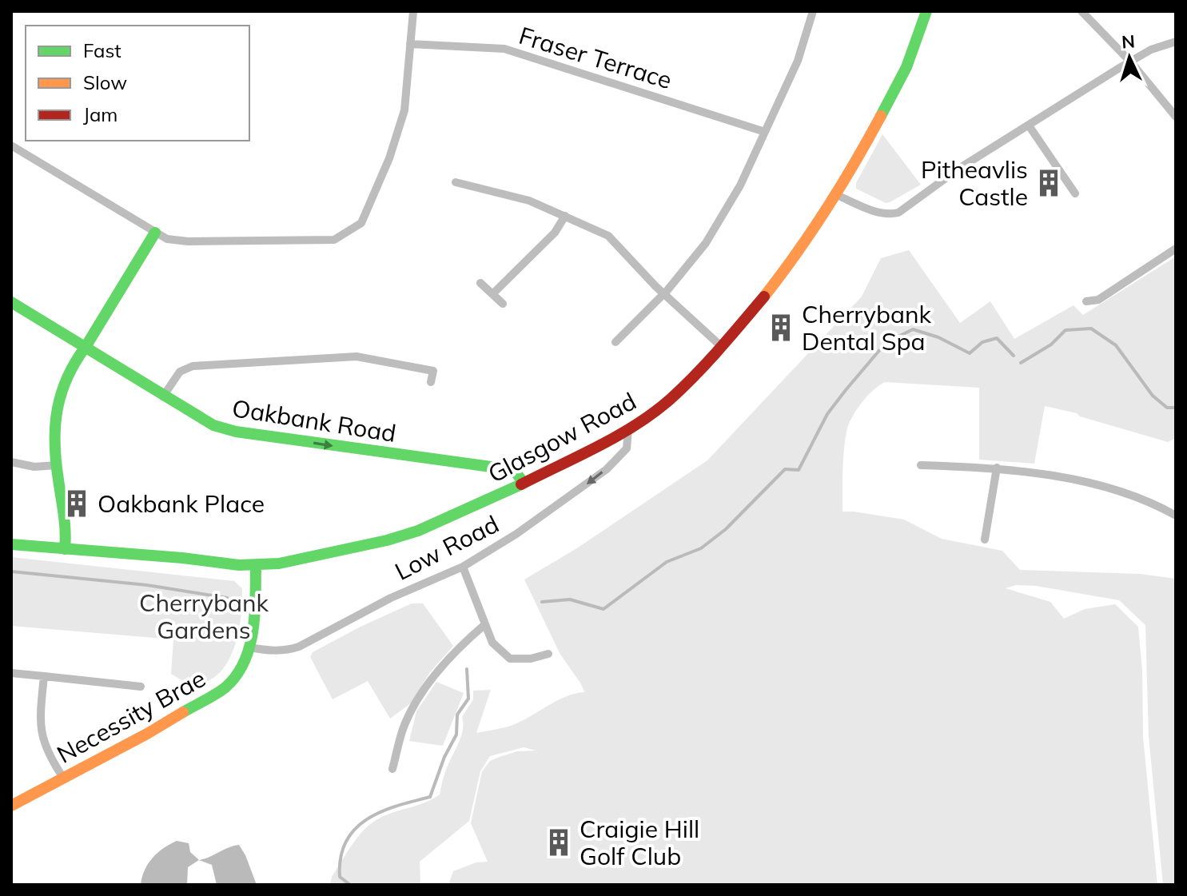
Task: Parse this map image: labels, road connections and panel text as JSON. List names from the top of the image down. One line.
{"streets":{"main road":["Oakbank Road","Glasgow Road","Necessity Brae"],"street":["Fraser Terrace","Low Road"]},"crossings":[["Oakbank Road","Glasgow Road"],["Glasgow Road","Low Road"],["Glasgow Road","Necessity Brae"],["Low Road","Necessity Brae"]],"one_way":["Oakbank Road","Low Road"],"parks":["Cherrybank Gardens"],"places":{"building":["Pitheavlis Castle","Cherrybank Dental Spa","Oakbank Place","Craigie Hill Golf Club"]},"legend":["Fast","Slow","Jam"],"north":"top"}
